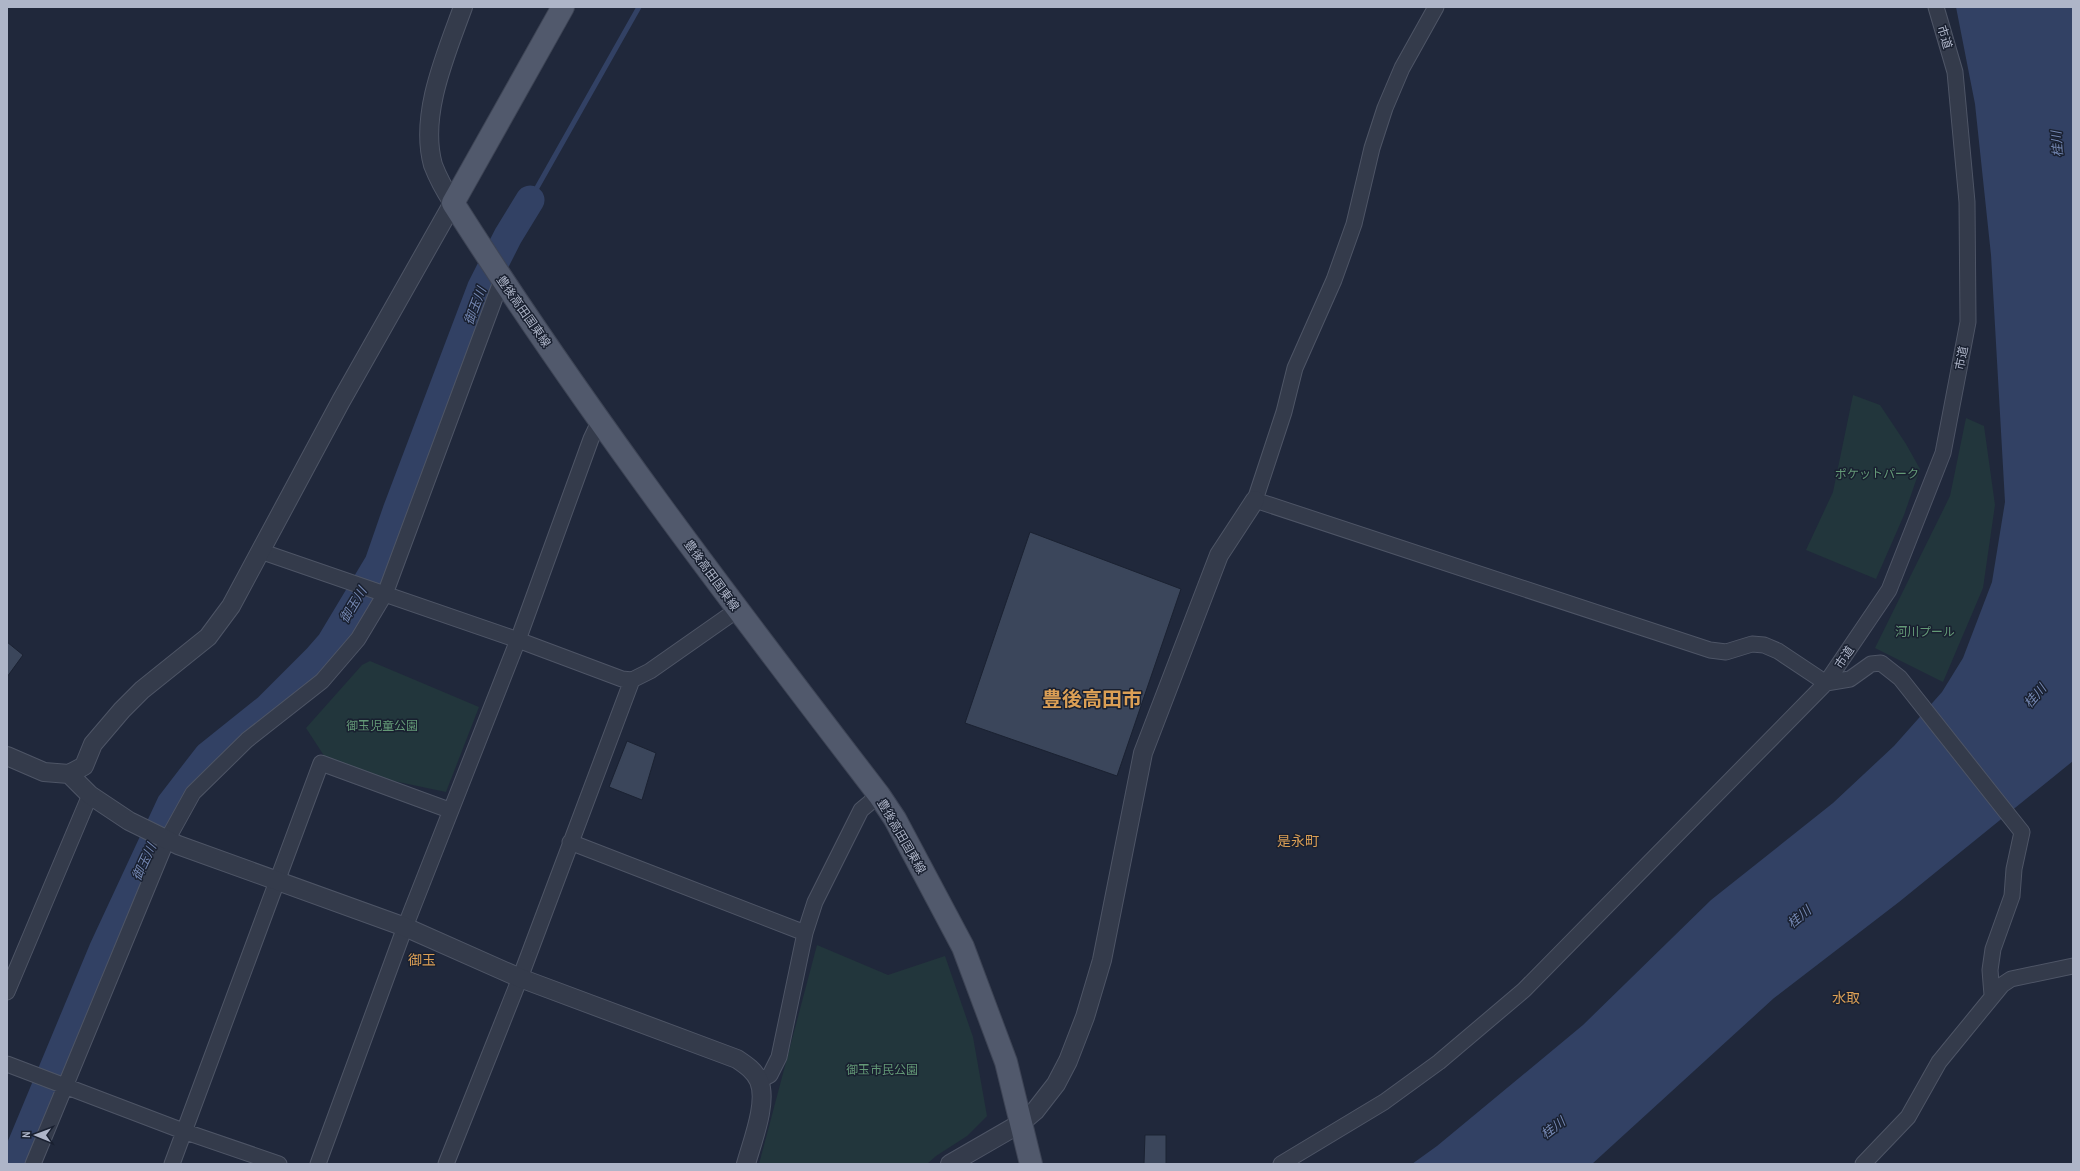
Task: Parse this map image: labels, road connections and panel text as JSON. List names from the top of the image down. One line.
{"streets":{"main road":["豊後高田国東線"],"street":["市道"]},"districts":["豊後高田市","是永町","御玉","水取"],"water":["桂川","御玉川"],"parks":["ポケットパーク","河川プール","御玉児童公園","御玉市民公園"],"north":"left"}
